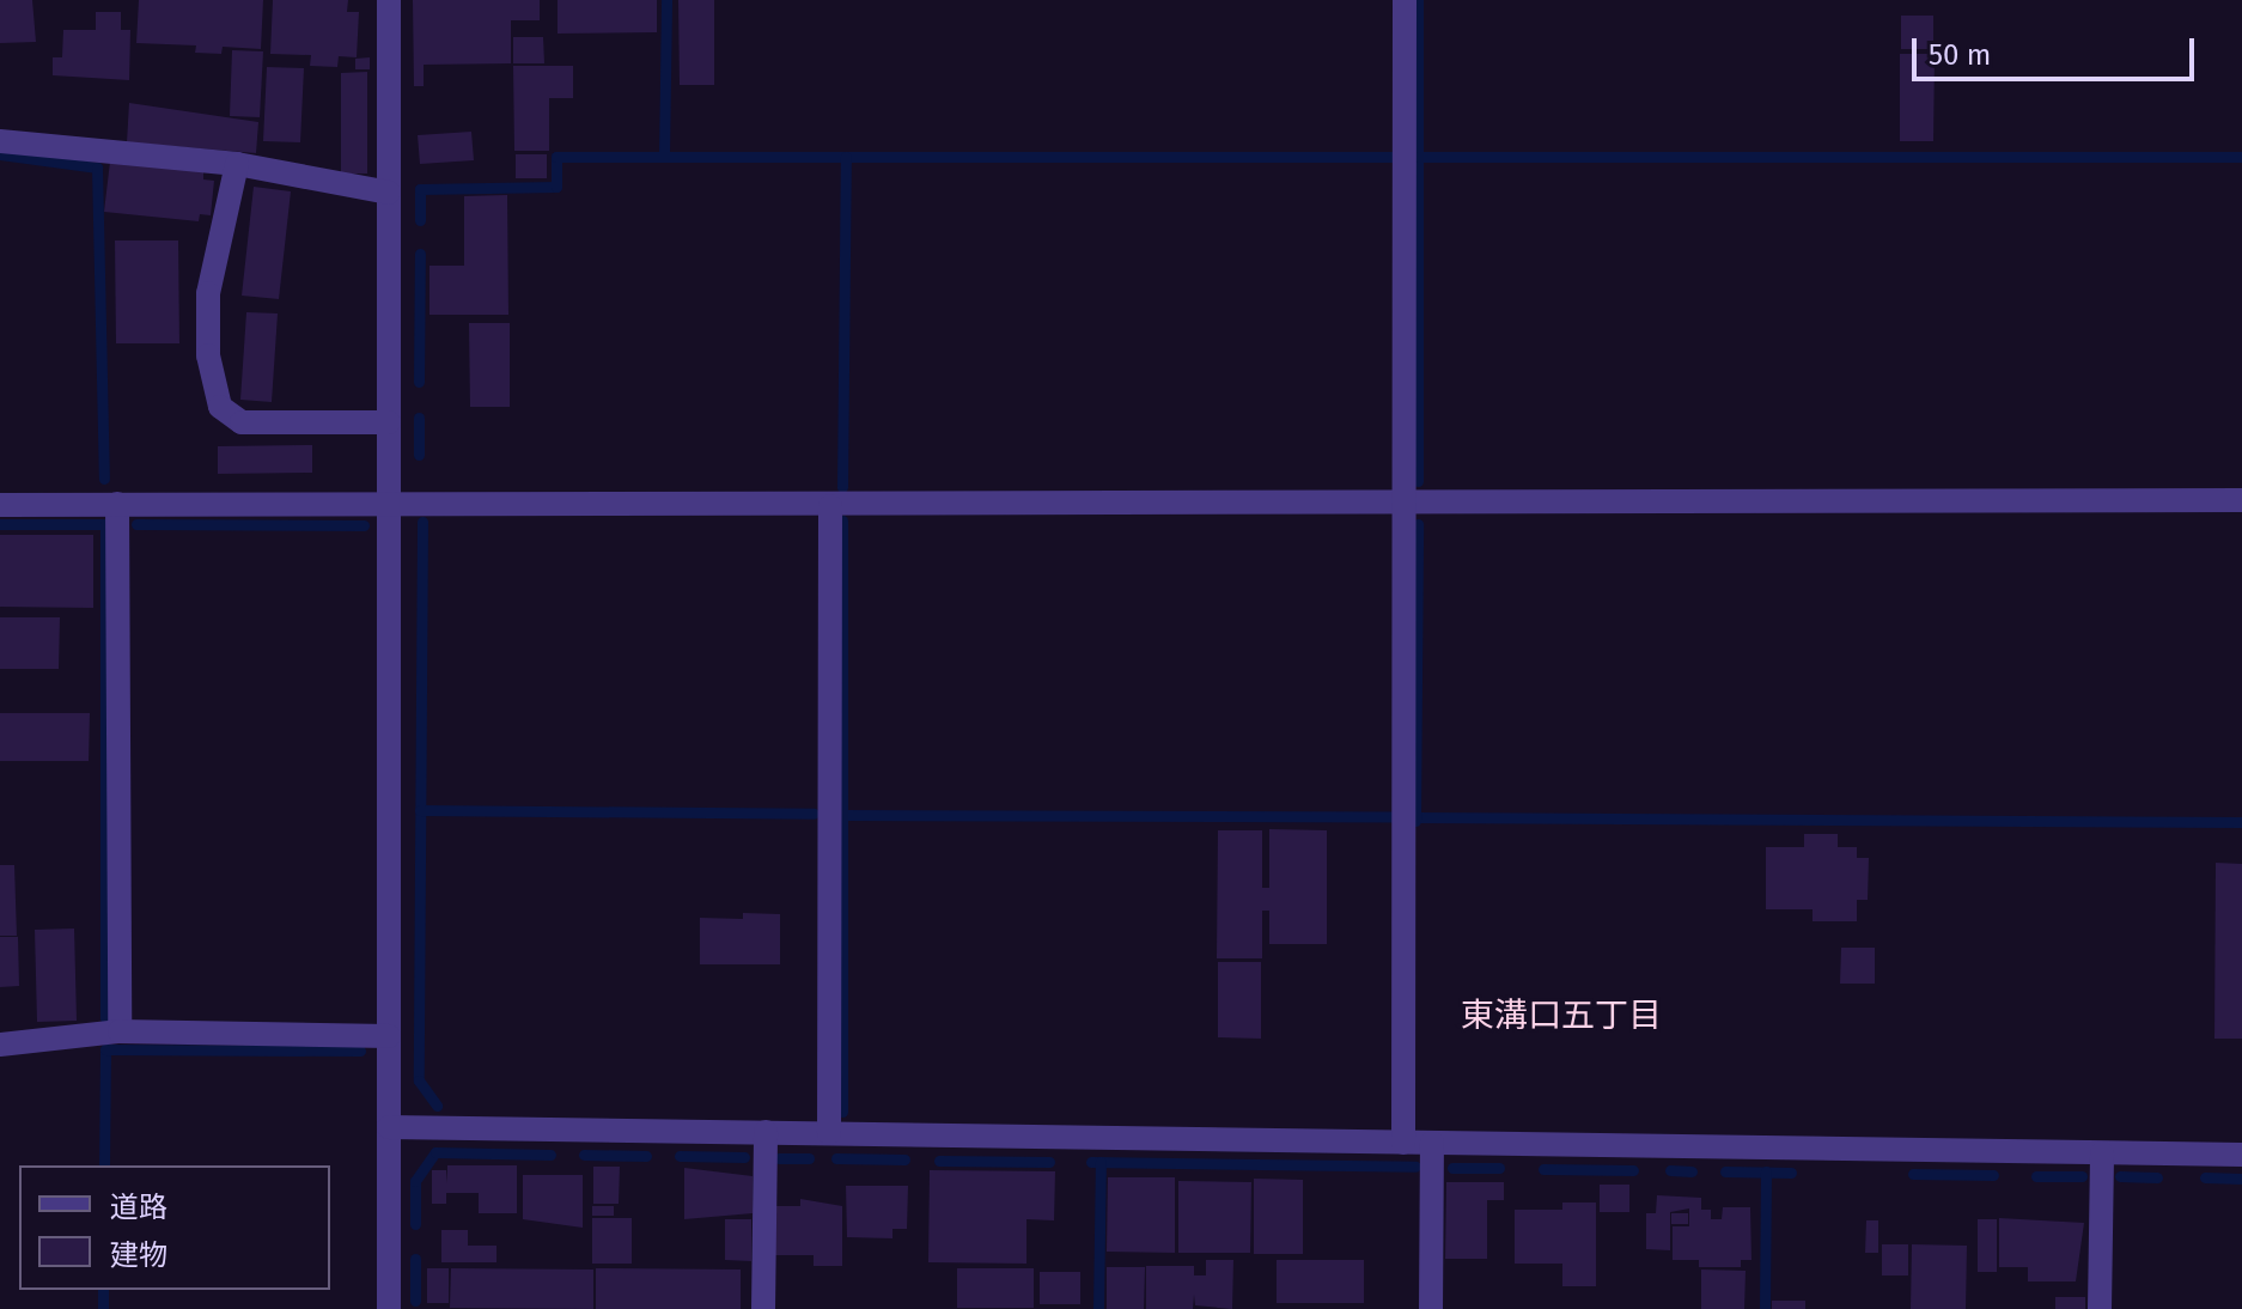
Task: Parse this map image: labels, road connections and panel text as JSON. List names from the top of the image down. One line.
{"districts":["東溝口五丁目"],"legend":["道路","建物"],"scale_bar":"50 m"}
